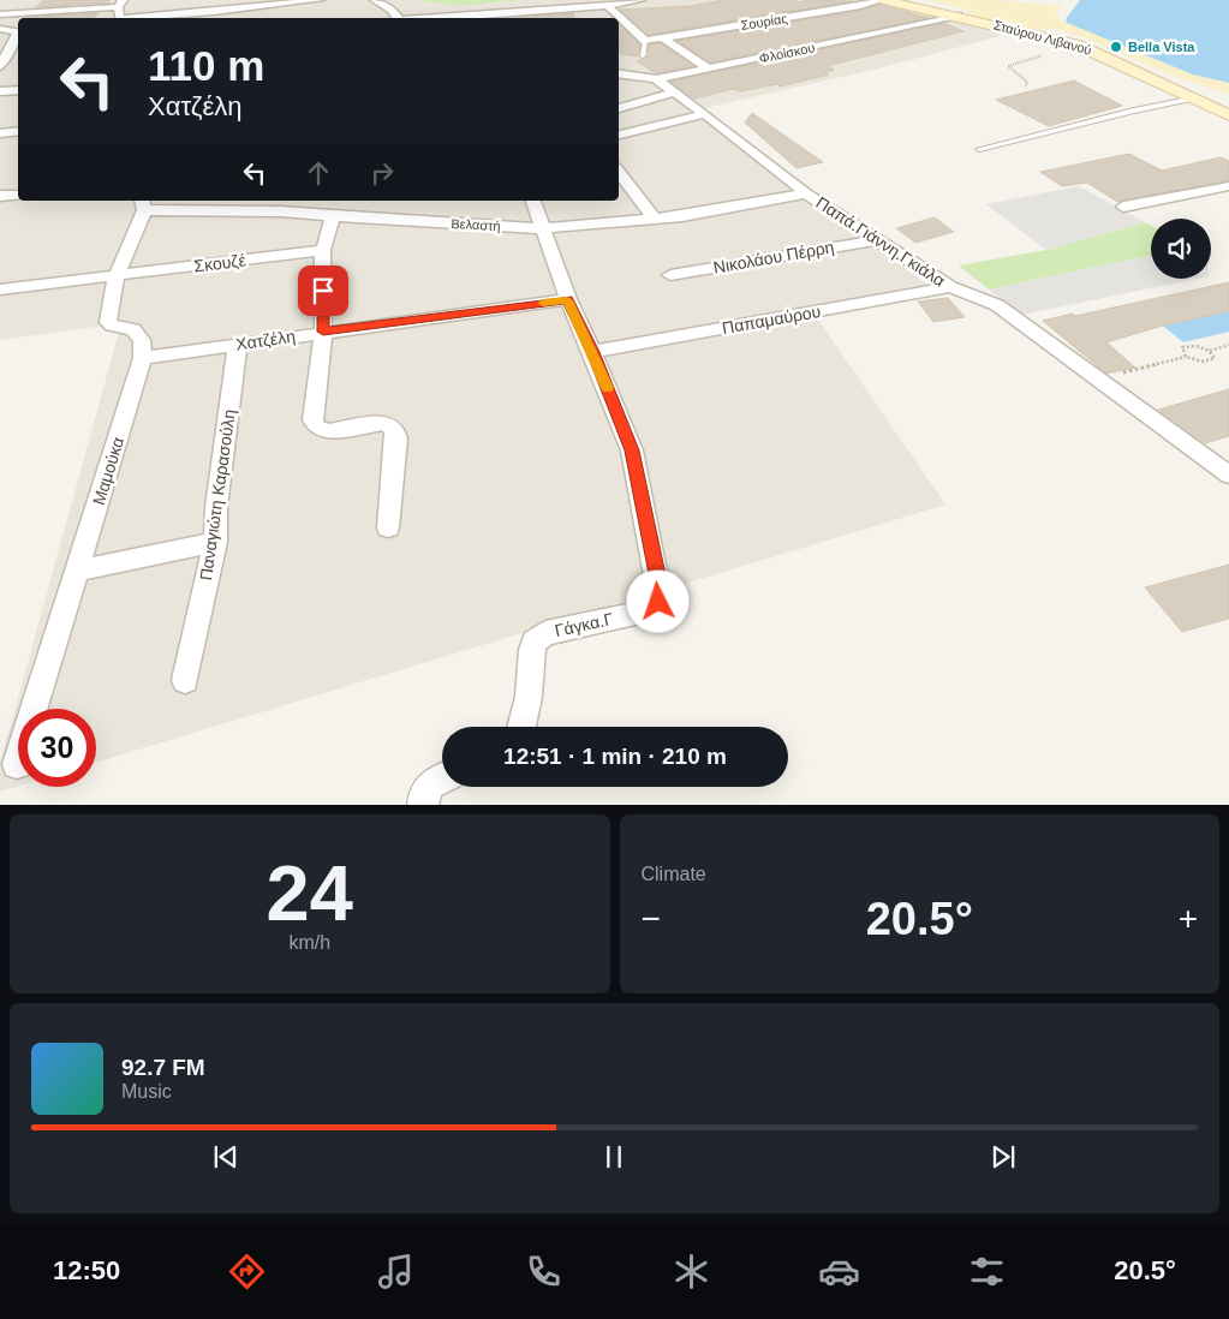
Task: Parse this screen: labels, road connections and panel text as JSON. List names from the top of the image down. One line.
{"streets":{"main road":["Σταύρου Λιβανού"],"street":["Σουρίας","Φλοίσκου","Βελαστή","Παπά.Γιάννη.Γκιάλα","Νικολάου Πέρρη","Σκουζέ","Παπαμαύρου","Χατζέλη","Μαμούκα","Παναγιώτη Καρασούλη","Γάγκα.Γ"]},"crossings":[["Σουρίας","Σταύρου Λιβανού"],["Σταύρου Λιβανού","Φλοίσκου"],["Φλοίσκου","Παπά.Γιάννη.Γκιάλα"],["Βελαστή","Παπά.Γιάννη.Γκιάλα"],["Βελαστή","Γάγκα.Γ"],["Παπά.Γιάννη.Γκιάλα","Νικολάου Πέρρη"],["Παπά.Γιάννη.Γκιάλα","Παπαμαύρου"],["Παπαμαύρου","Γάγκα.Γ"],["Χατζέλη","Μαμούκα"],["Χατζέλη","Παναγιώτη Καρασούλη"],["Χατζέλη","Γάγκα.Γ"]],"places":["Bella Vista"],"page":{"turn":["110 m","Χατζέλη"],"limit":"30","trip":"12:51 · 1 min · 210 m","tile":[["24","km/h"],"Climate"],"heat":["−","20.5°","+"],"song":["92.7 FM","Music"],"tabs":["12:50","20.5°"]}}
